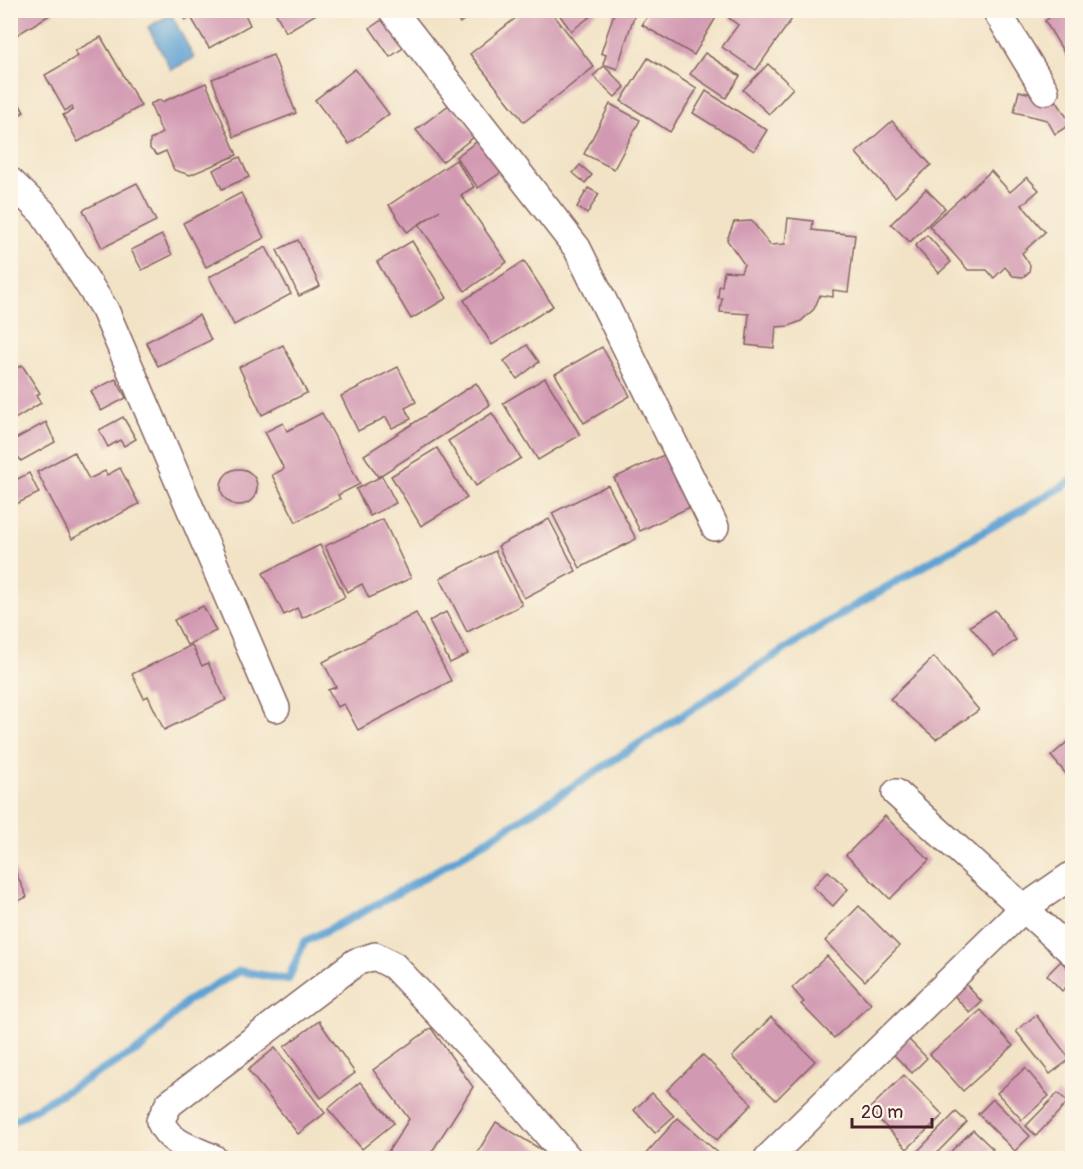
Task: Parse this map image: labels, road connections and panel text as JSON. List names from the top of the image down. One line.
{"scale_bar":"20 m"}
